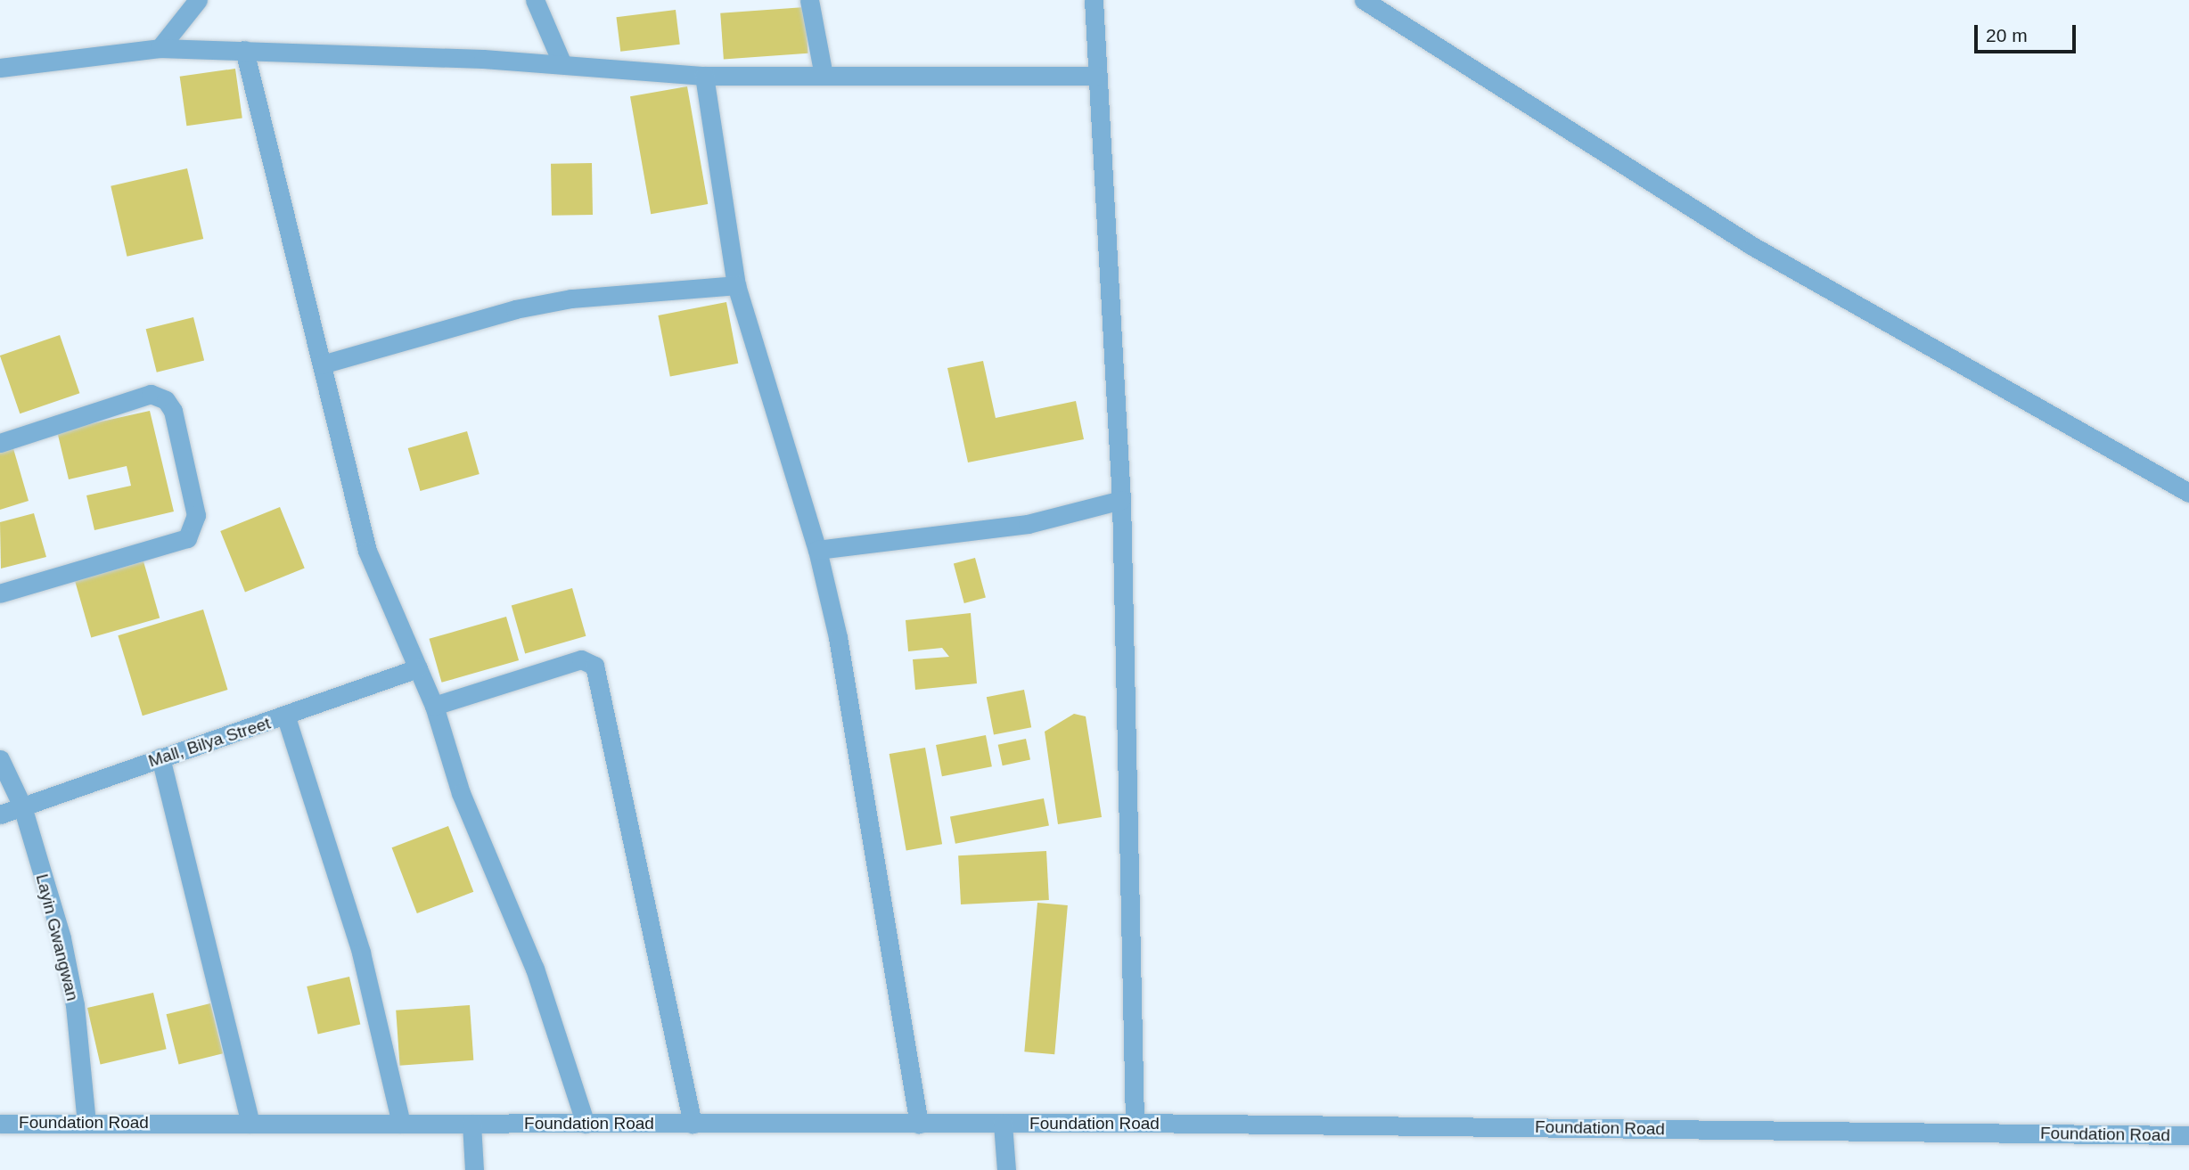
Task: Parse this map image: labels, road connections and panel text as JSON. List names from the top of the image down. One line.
{"streets":{"street":["Mall, Bilya Street","Layin Gwangwan","Foundation Road"]},"crossings":[["Mall, Bilya Street","Layin Gwangwan"],["Layin Gwangwan","Foundation Road"]],"scale_bar":"20 m"}
